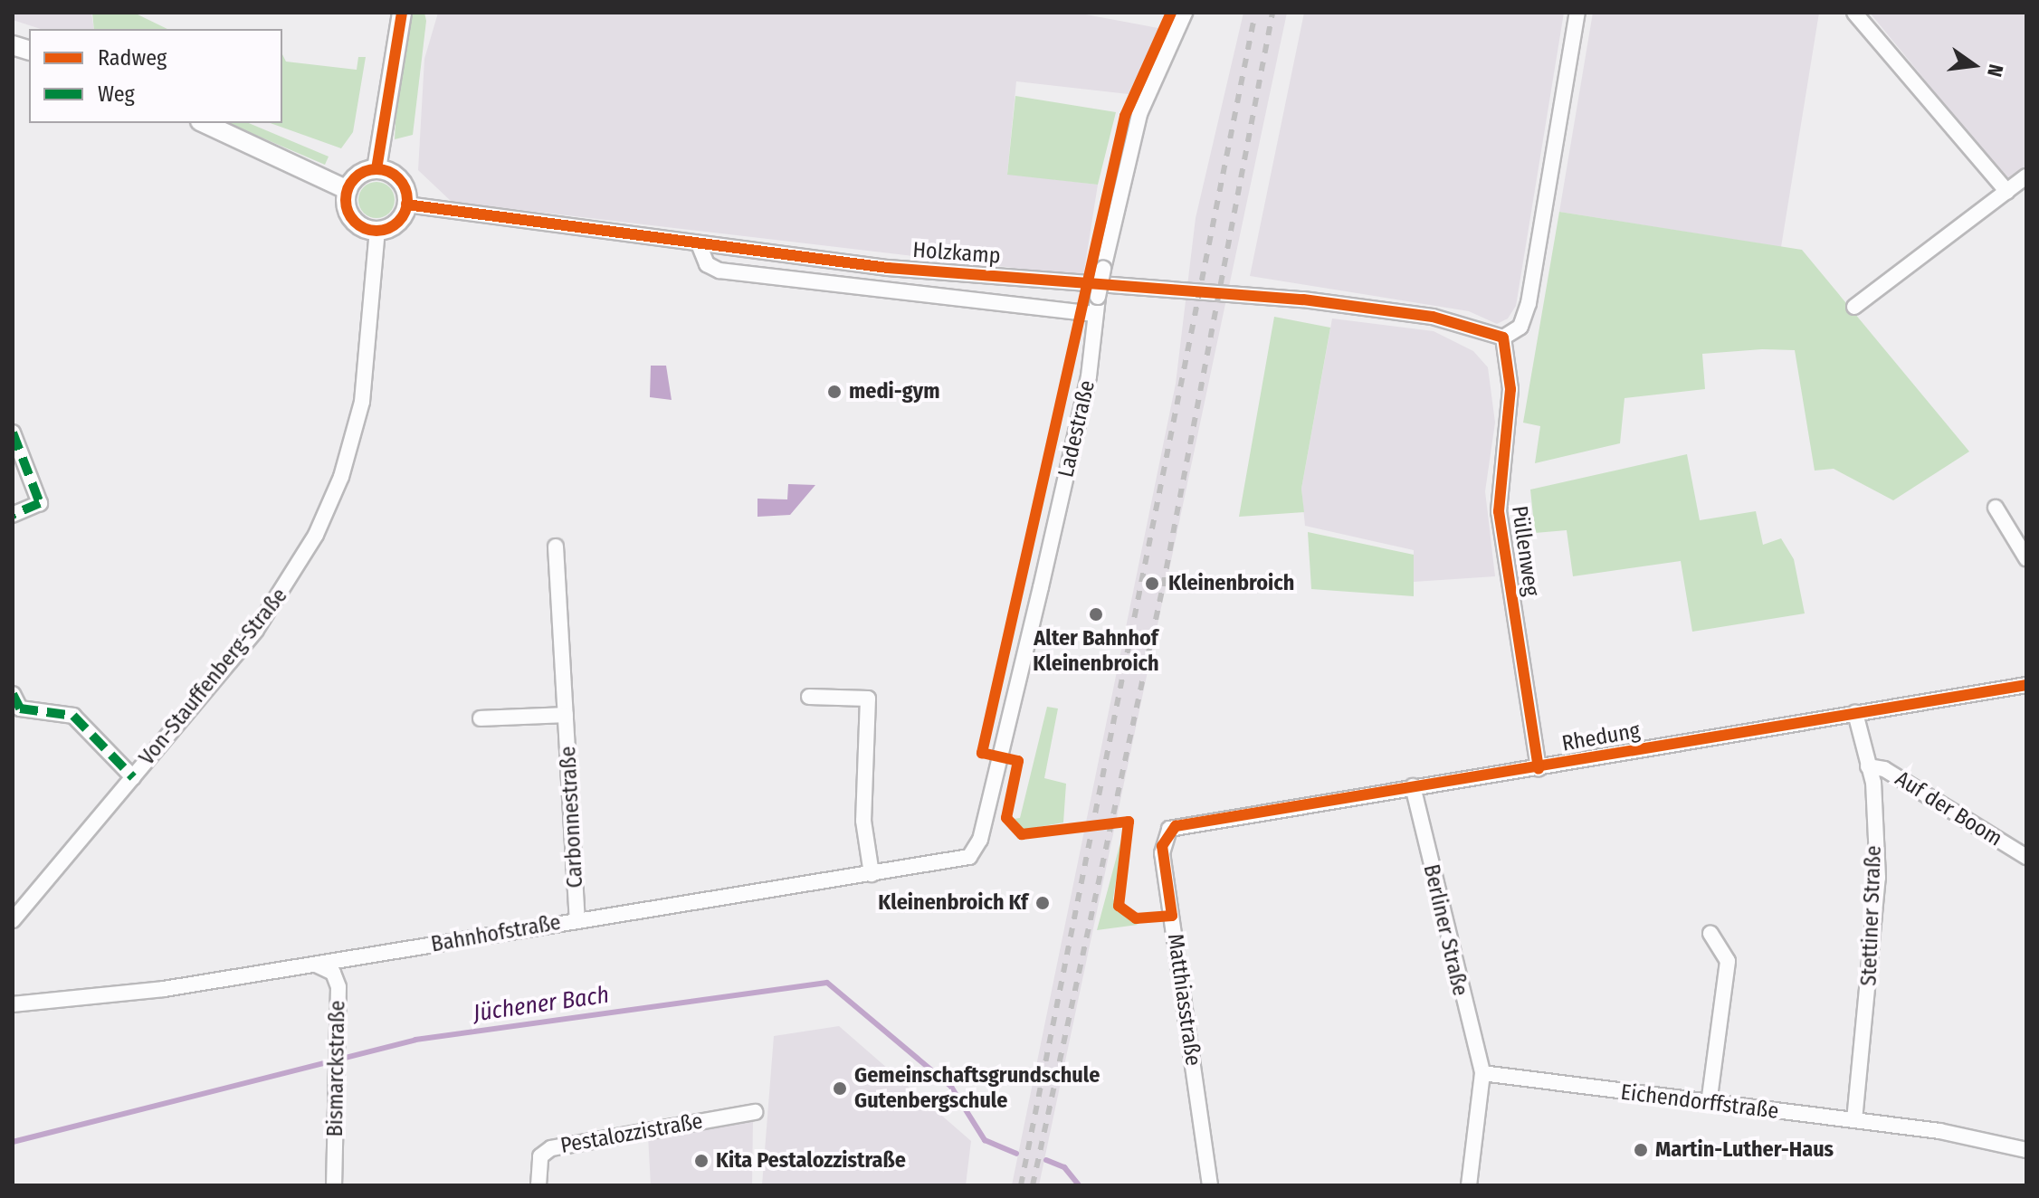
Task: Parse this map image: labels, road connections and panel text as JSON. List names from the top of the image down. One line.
{"streets":{"street":["Holzkamp","Ladestraße","Püllenweg","Von-Stauffenberg-Straße","Rhedung","Auf der Boom","Carbonnestraße","Stettiner Straße","Berliner Straße","Bahnhofstraße","Matthiasstraße","Bismarckstraße","Eichendorffstraße","Pestalozzistraße"]},"crossings":[["Holzkamp","Ladestraße"],["Holzkamp","Püllenweg"],["Holzkamp","Von-Stauffenberg-Straße"],["Ladestraße","Bahnhofstraße"],["Püllenweg","Rhedung"],["Rhedung","Stettiner Straße"],["Rhedung","Berliner Straße"],["Rhedung","Matthiasstraße"],["Auf der Boom","Stettiner Straße"],["Carbonnestraße","Bahnhofstraße"],["Stettiner Straße","Eichendorffstraße"],["Berliner Straße","Eichendorffstraße"],["Bahnhofstraße","Bismarckstraße"]],"water":["Jüchener Bach"],"places":["medi-gym","Kleinenbroich","Alter Bahnhof Kleinenbroich","Kleinenbroich Kf","Gemeinschaftsgrundschule Gutenbergschule","Martin-Luther-Haus","Kita Pestalozzistraße"],"legend":["Radweg","Weg"],"north":"right"}
